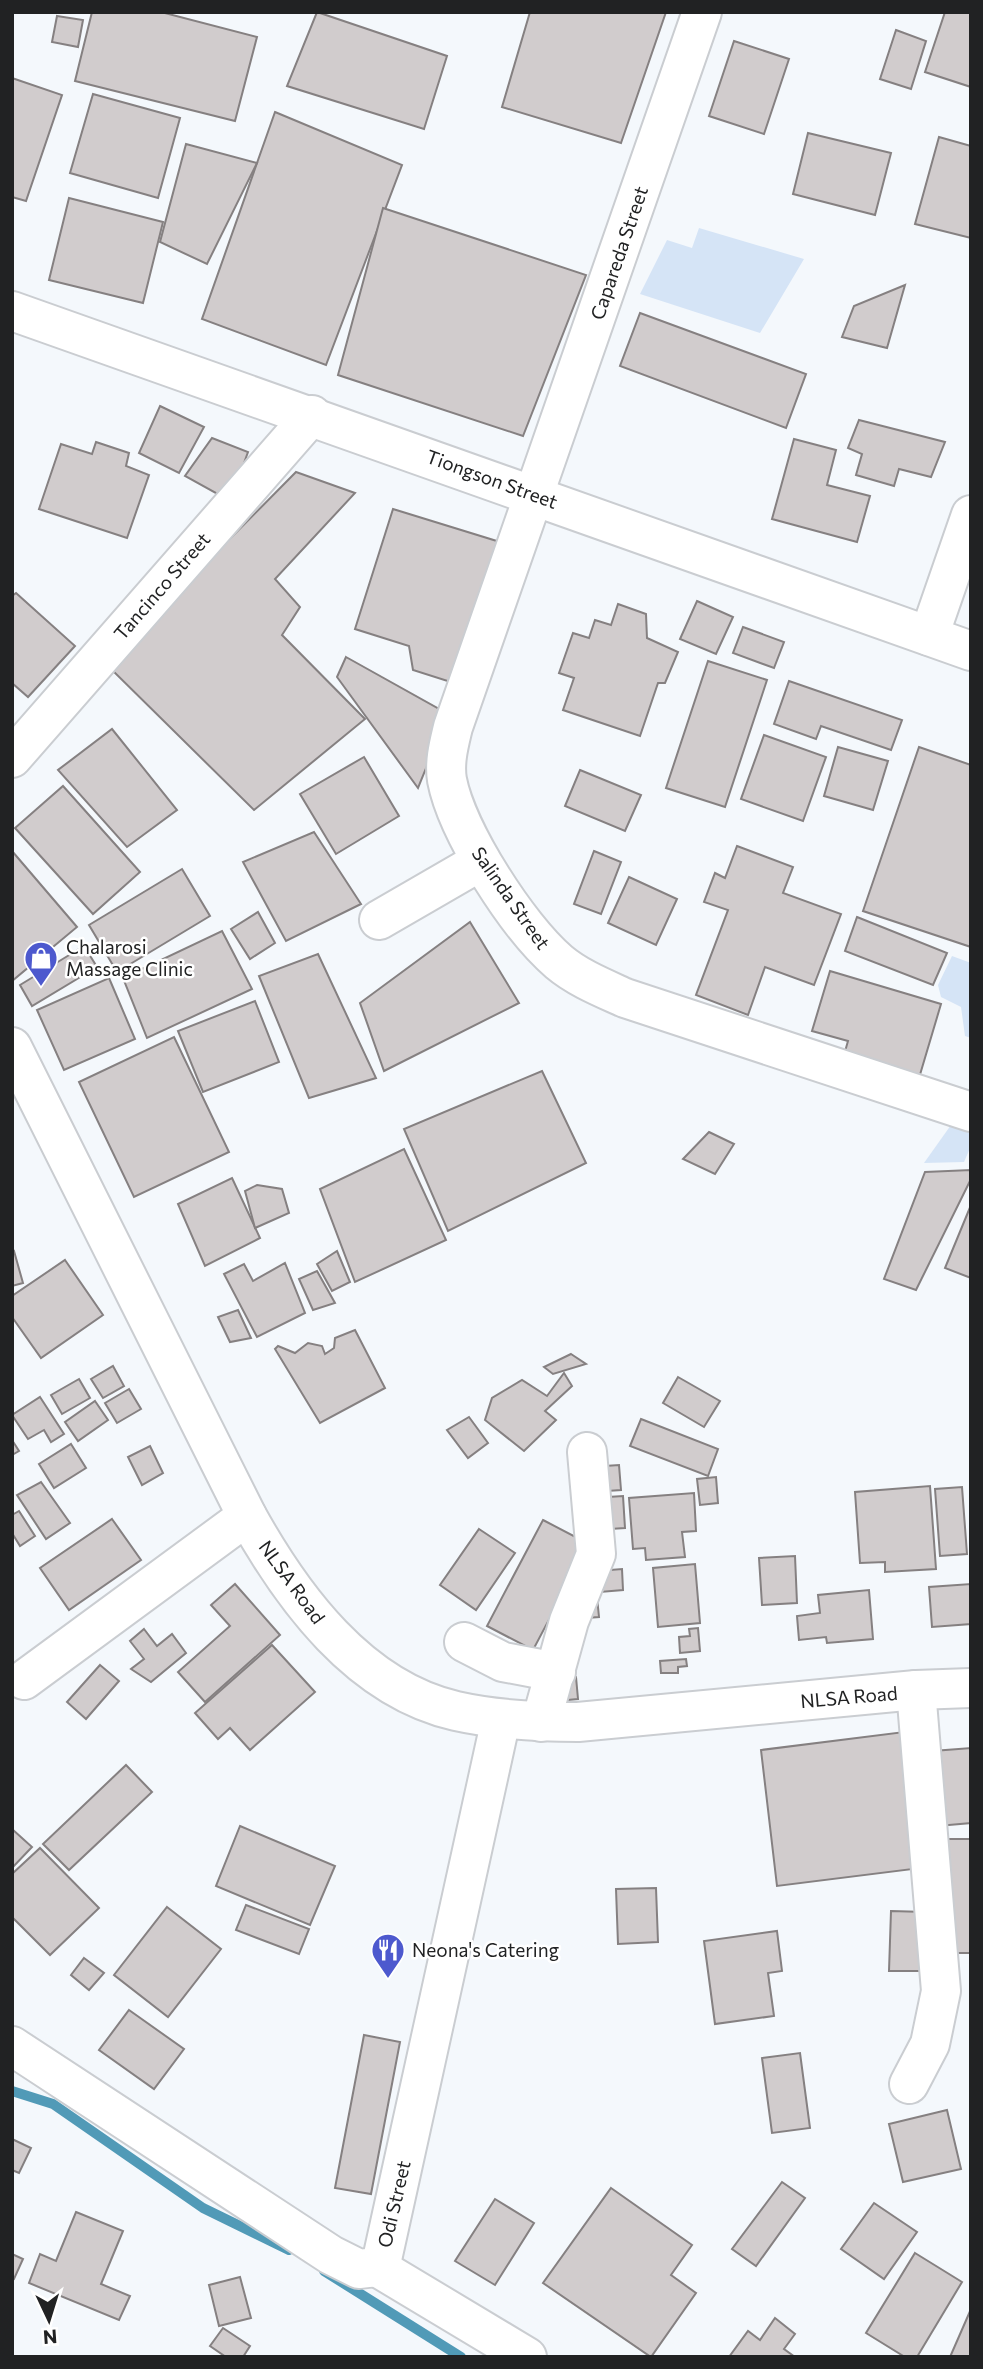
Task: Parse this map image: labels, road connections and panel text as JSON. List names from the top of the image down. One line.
{"streets":{"street":["Capareda Street","Tiongson Street","Tancinco Street","Salinda Street","NLSA Road","Odi Street"]},"crossings":[["Capareda Street","Tiongson Street"],["Capareda Street","Salinda Street"],["Tiongson Street","Tancinco Street"],["Tiongson Street","Salinda Street"],["NLSA Road","Odi Street"]],"places":{"shop":["Chalarosi Massage Clinic"],"restaurant":["Neona's Catering"]},"north":"bottom"}
